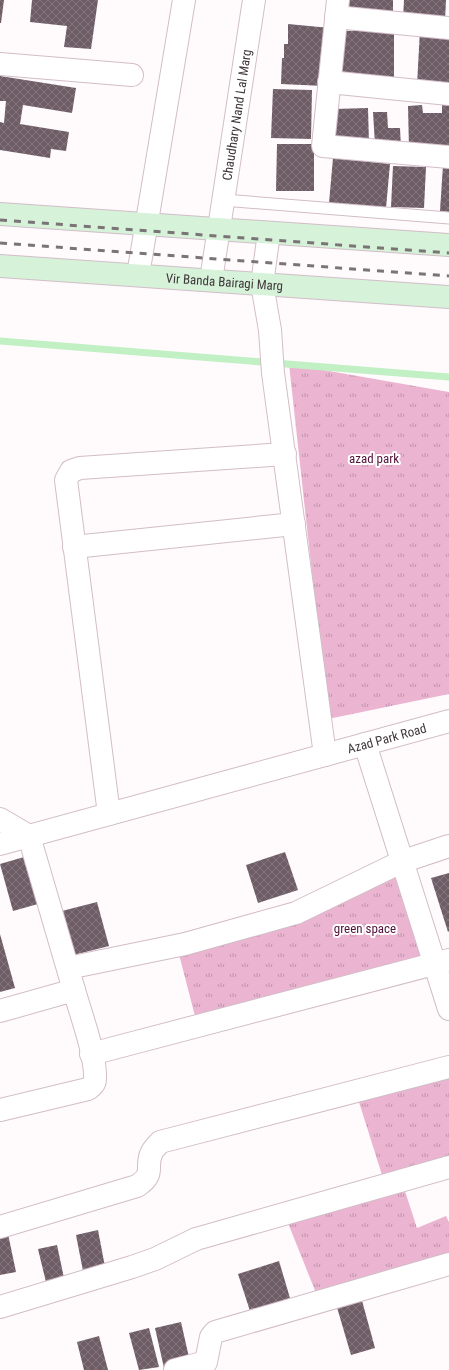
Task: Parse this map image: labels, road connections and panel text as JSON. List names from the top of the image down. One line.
{"streets":{"main road":["Vir Banda Bairagi Marg"],"street":["Chaudhary Nand Lal Marg","Azad Park Road"]},"crossings":[["Chaudhary Nand Lal Marg","Vir Banda Bairagi Marg"]],"parks":["azad park","green space"]}
